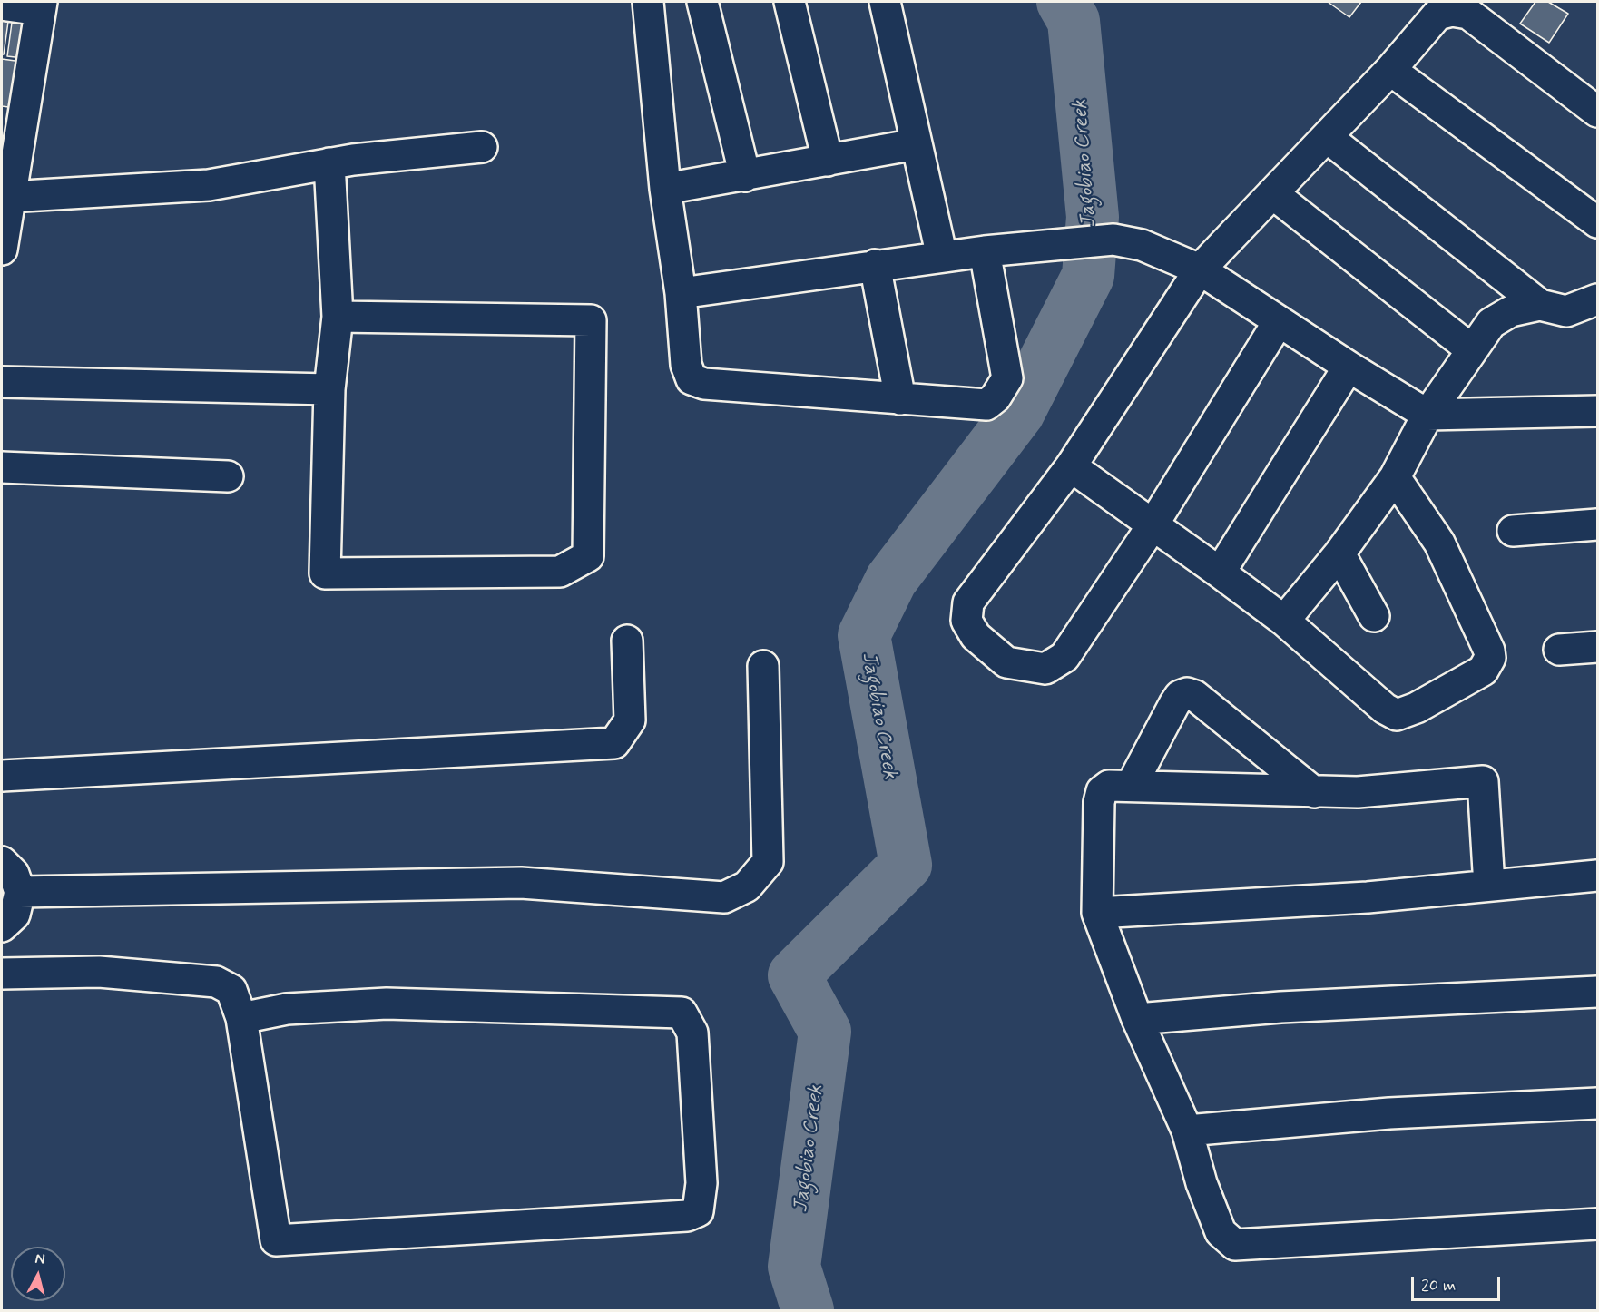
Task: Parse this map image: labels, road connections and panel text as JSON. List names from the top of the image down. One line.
{"water":["Jagobiao Creek"],"scale_bar":"20 m","north":"top"}
